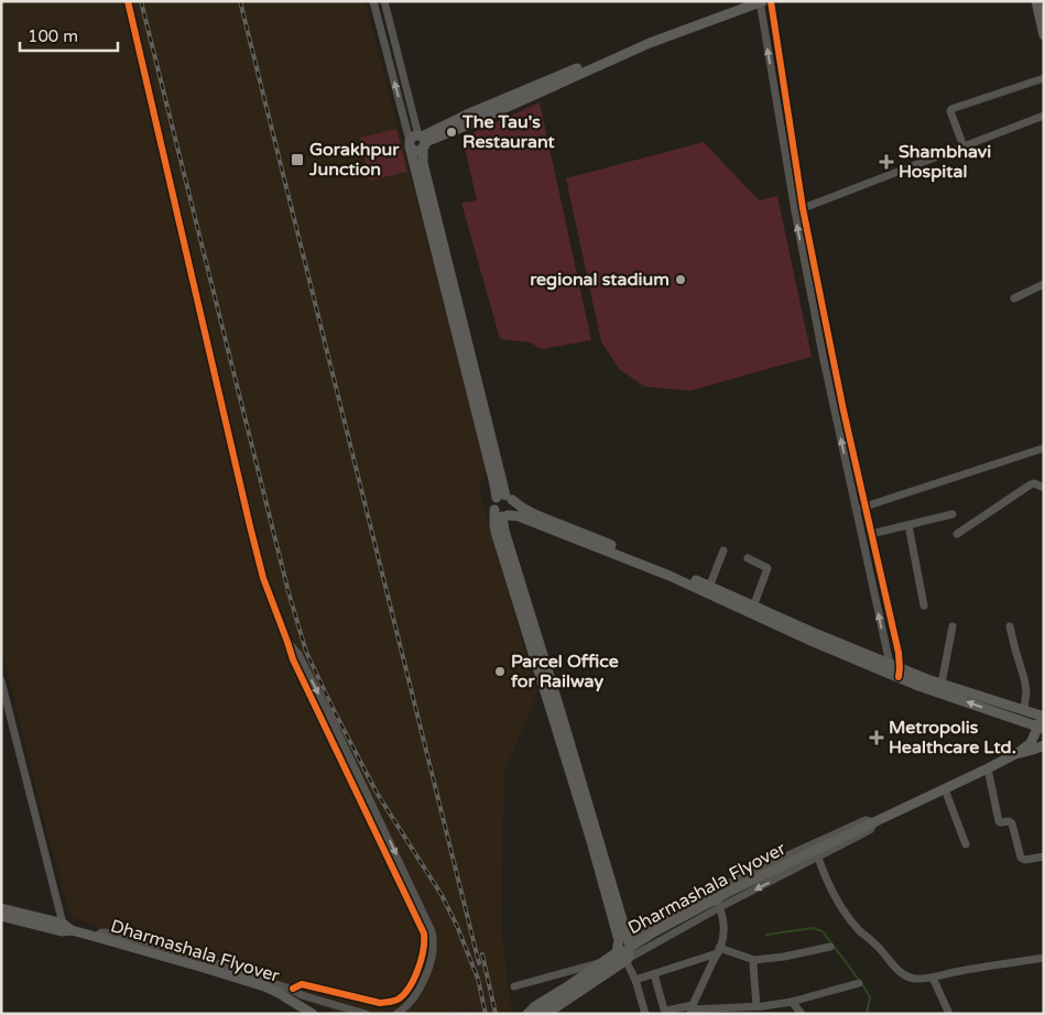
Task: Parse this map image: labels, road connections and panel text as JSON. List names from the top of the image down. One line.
{"streets":{"main road":["Dharmashala Flyover"]},"places":{"other":["The Tau's Restaurant","regional stadium","Parcel Office for Railway"],"transit":["Gorakhpur Junction"],"health":["Shambhavi Hospital","Metropolis Healthcare Ltd."]},"scale_bar":"100 m"}
